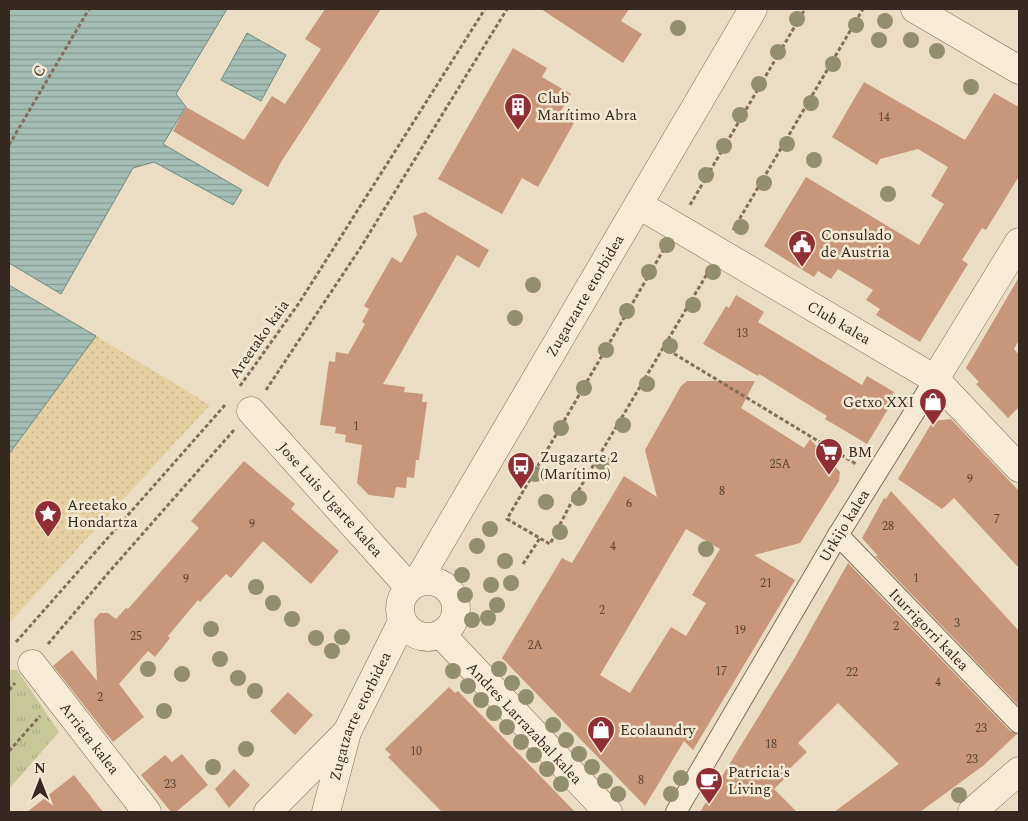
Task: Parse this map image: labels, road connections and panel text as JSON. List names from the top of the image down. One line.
{"streets":{"street":["Zugatzarte etorbidea","Club kalea","Jose Luis Ugarte kalea","Urkijo kalea","Iturrigorri kalea","Andres Larrazabal kalea","Arrieta kalea"],"path":["C","Areetako kaia"]},"crossings":[["Zugatzarte etorbidea","Club kalea"],["Zugatzarte etorbidea","Jose Luis Ugarte kalea"],["Zugatzarte etorbidea","Andres Larrazabal kalea"],["Club kalea","Urkijo kalea"],["Areetako kaia","Jose Luis Ugarte kalea"],["Jose Luis Ugarte kalea","Andres Larrazabal kalea"],["Urkijo kalea","Iturrigorri kalea"]],"places":{"building":["Club Marítimo Abra"],"public building":["Consulado de Austria"],"shop":["Getxo XXI","Ecolaundry"],"supermarket":["BM"],"bus stop":["Zugazarte 2 (Marítimo)"],"place":["Areetako Hondartza"],"cafe":["Patricia's Living"]},"house_numbers":["14","13","1","25A","9","8","6","7","9","28","4","1","9","21","2","3","2","19","25","2A","17","22","4","2","23","18","10","23","8","23"],"north":"top"}
